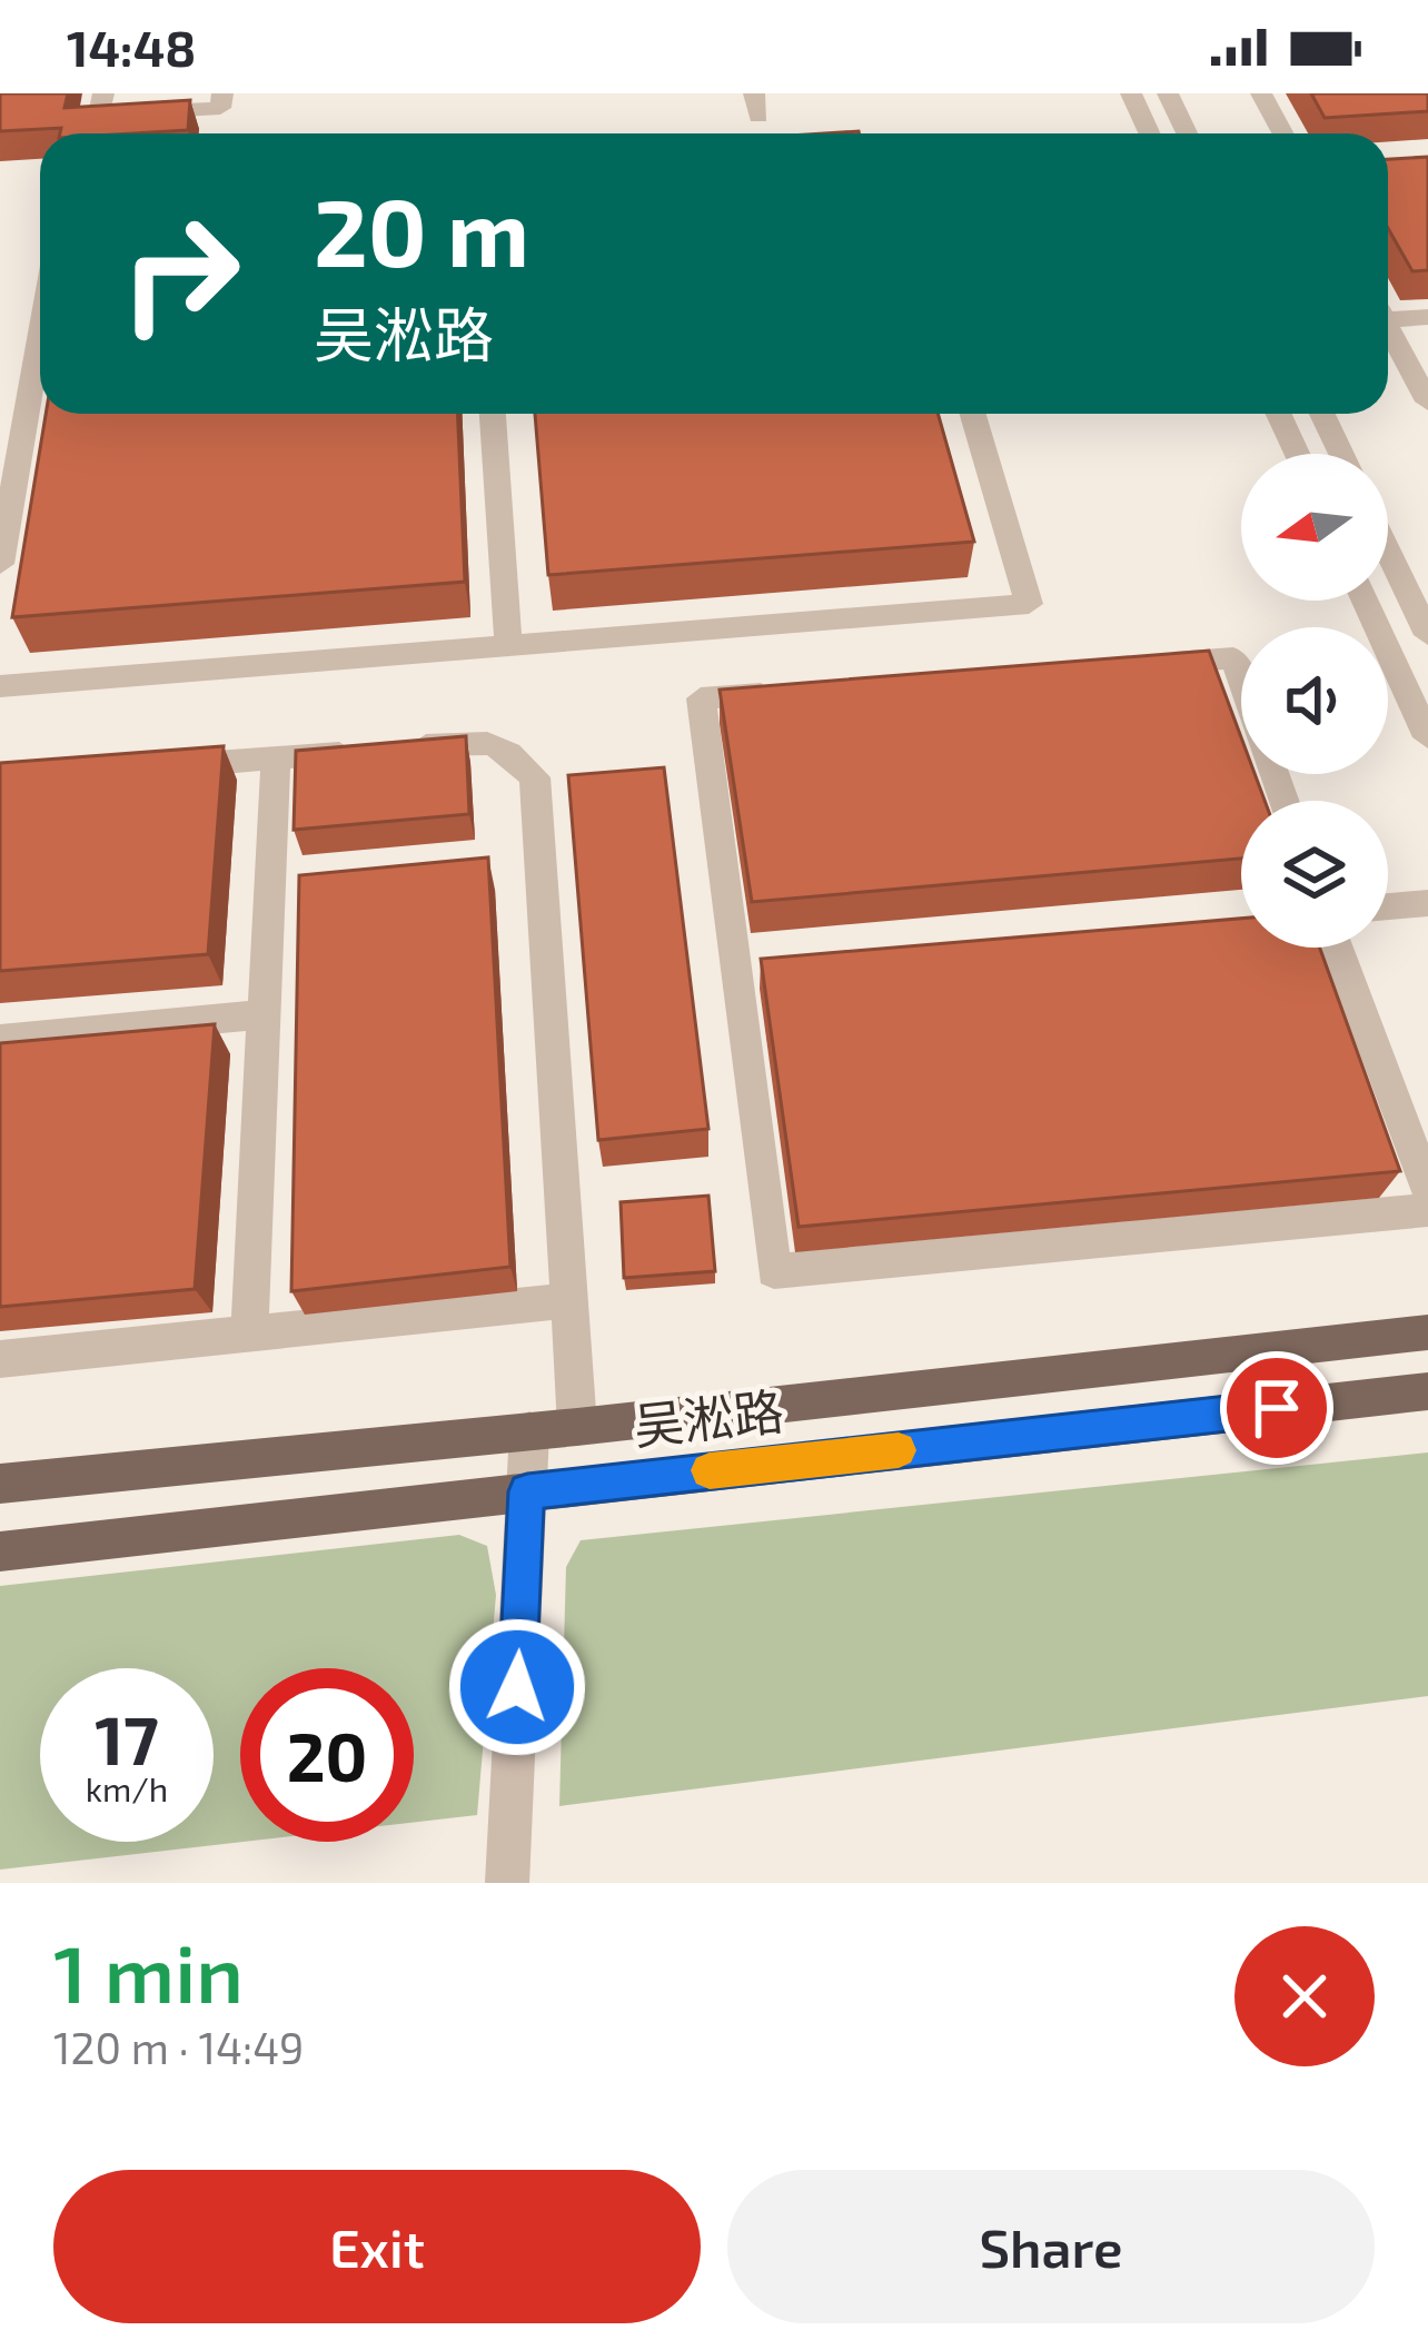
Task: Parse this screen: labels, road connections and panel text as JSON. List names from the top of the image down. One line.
{"streets":{"main road":["吴淞路"]},"north":"left","page":{"status":"14:48","turn":["20 m","吴淞路"],"speed":"17 km/h","limit":"20","heading":["1 min","120 m · 14:49"],"buttons":["Exit","Share"]}}
